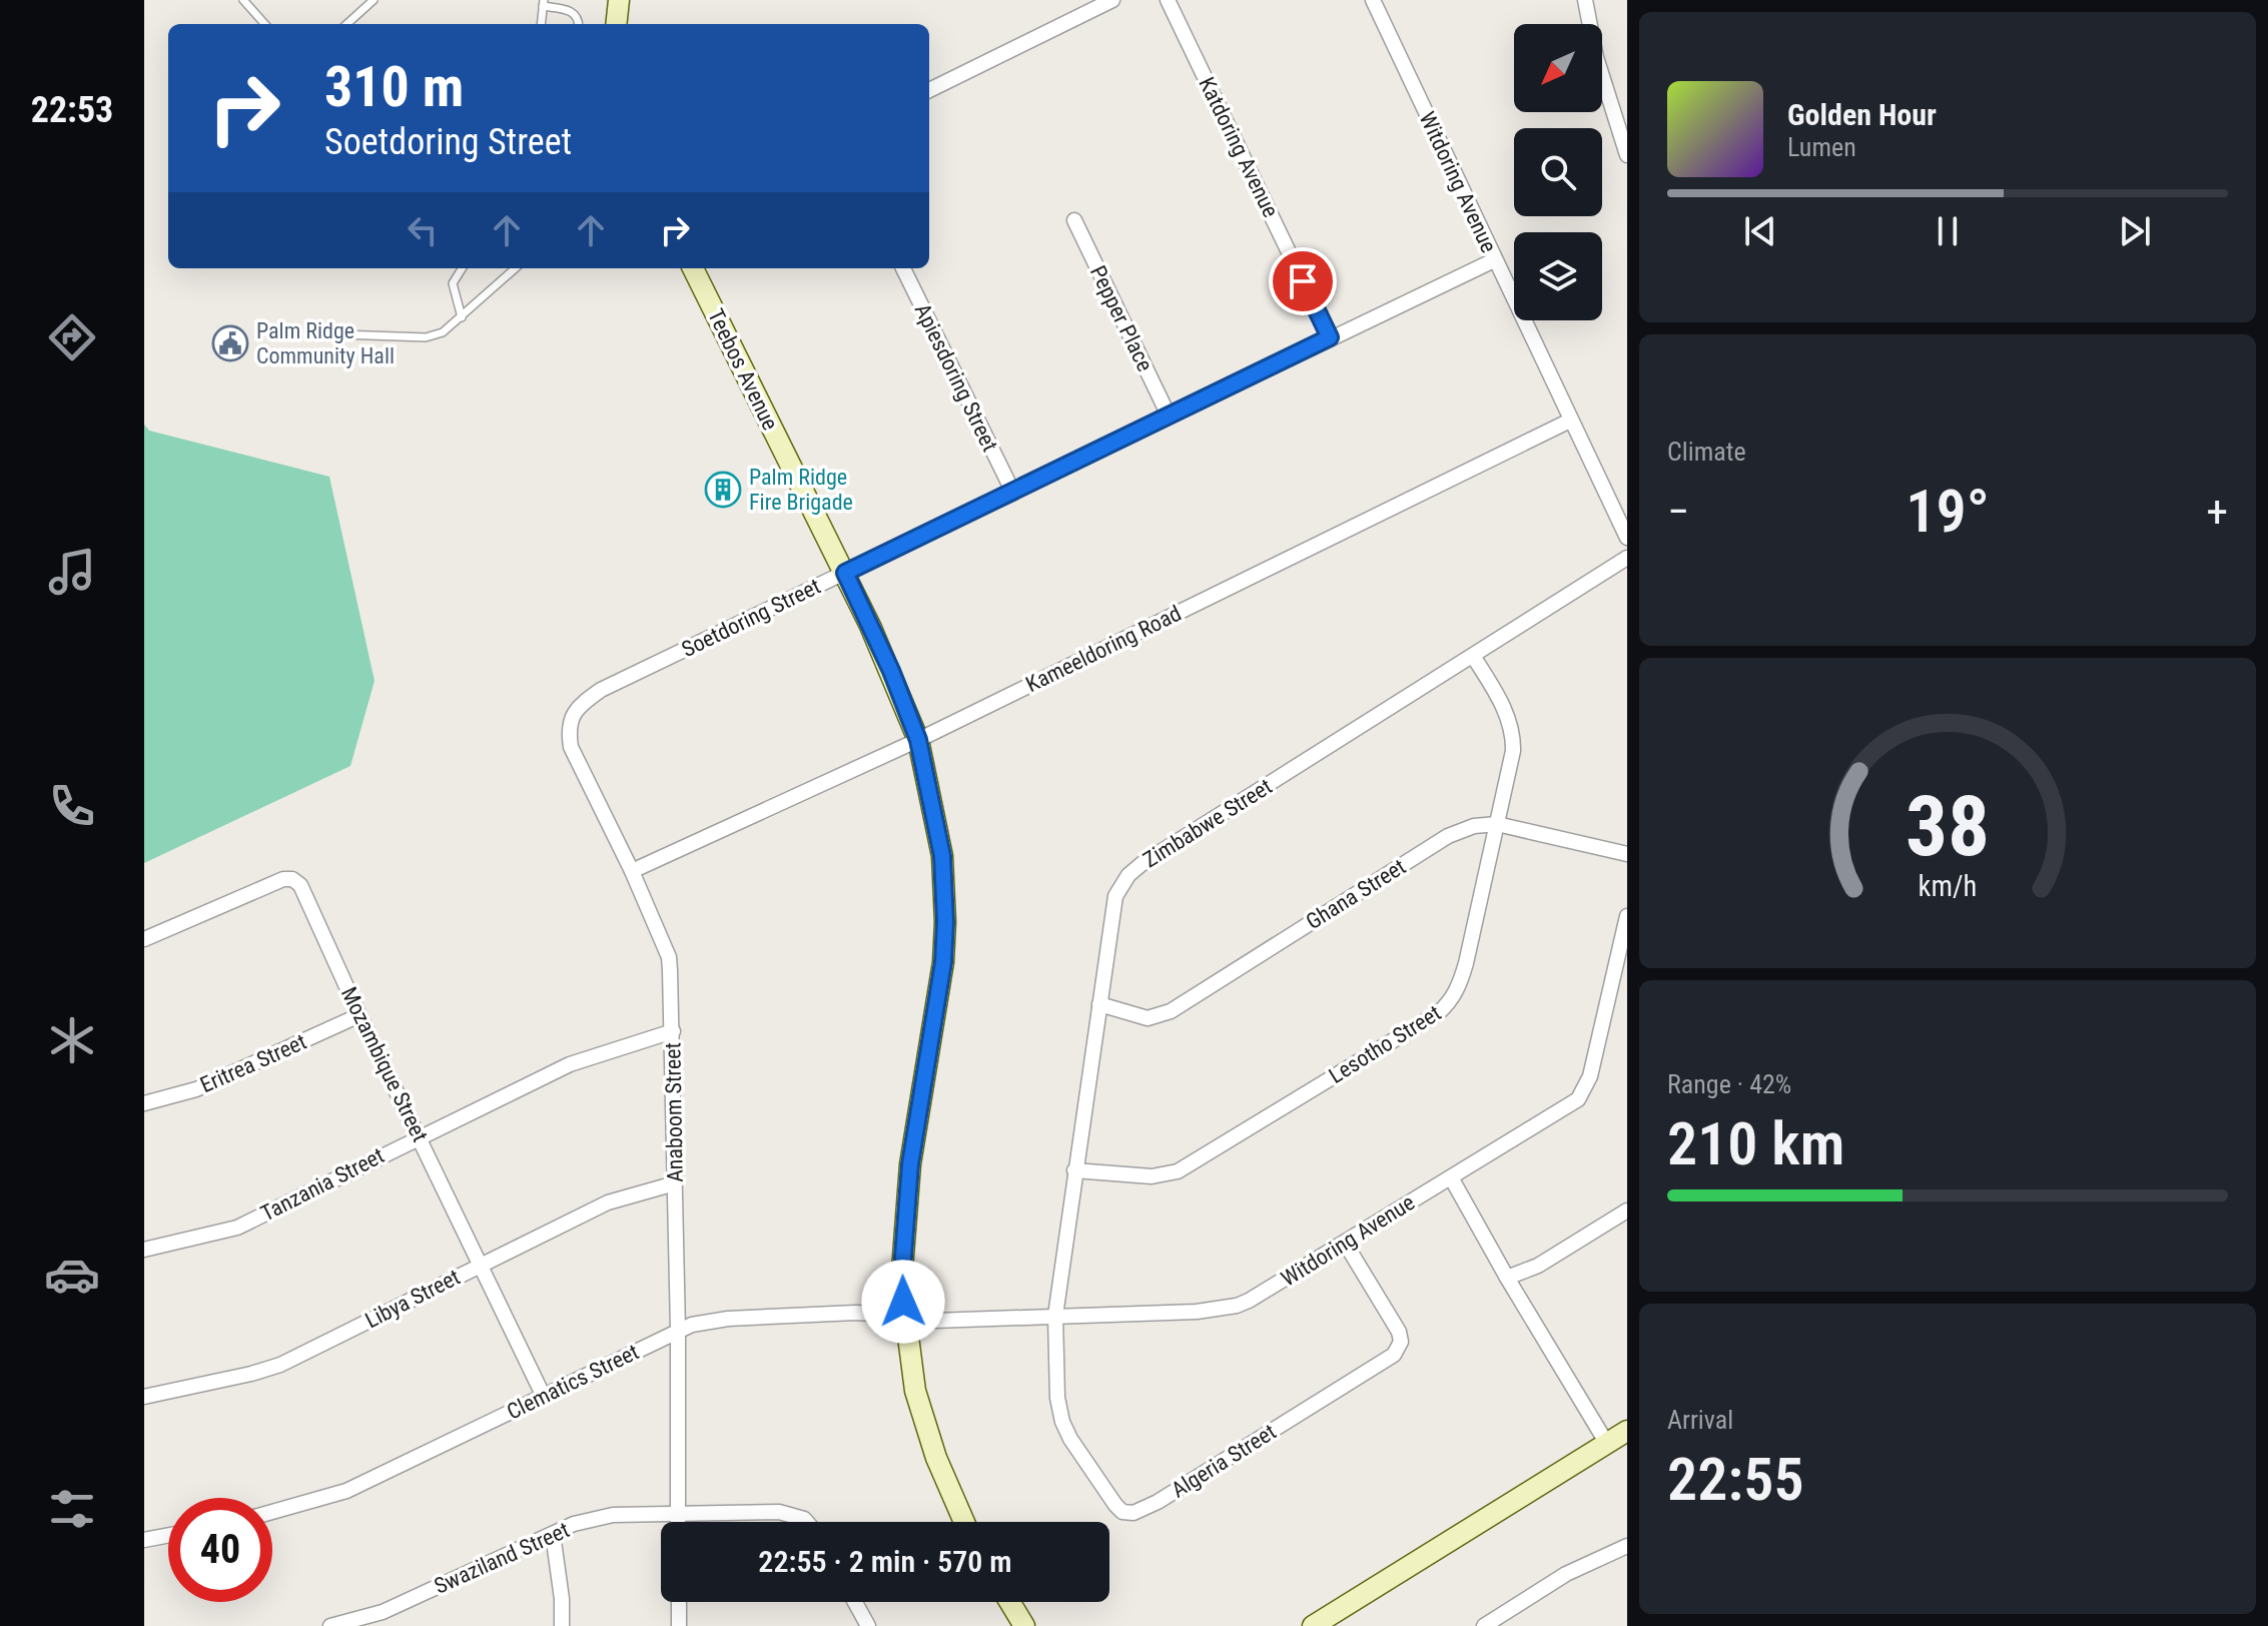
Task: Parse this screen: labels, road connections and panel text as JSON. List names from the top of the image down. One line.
{"streets":{"street":["Katdoring Avenue","Witdoring Avenue","Pepper Place","Teebos Avenue","Apiesdoring Street","Soetdoring Street","Kameeldoring Road","Zimbabwe Street","Ghana Street","Lesotho Street","Eritrea Street","Mozambique Street","Anaboom Street","Tanzania Street","Libya Street","Clematics Street","Algeria Street","Swaziland Street"]},"crossings":[["Katdoring Avenue","Soetdoring Street"],["Witdoring Avenue","Teebos Avenue"],["Witdoring Avenue","Soetdoring Street"],["Witdoring Avenue","Kameeldoring Road"],["Witdoring Avenue","Zimbabwe Street"],["Witdoring Avenue","Clematics Street"],["Witdoring Avenue","Algeria Street"],["Pepper Place","Soetdoring Street"],["Teebos Avenue","Soetdoring Street"],["Teebos Avenue","Kameeldoring Road"],["Teebos Avenue","Clematics Street"],["Apiesdoring Street","Soetdoring Street"],["Soetdoring Street","Anaboom Street"],["Kameeldoring Road","Anaboom Street"],["Zimbabwe Street","Ghana Street"],["Zimbabwe Street","Lesotho Street"],["Zimbabwe Street","Algeria Street"],["Ghana Street","Lesotho Street"],["Eritrea Street","Mozambique Street"],["Mozambique Street","Tanzania Street"],["Mozambique Street","Libya Street"],["Mozambique Street","Clematics Street"],["Anaboom Street","Tanzania Street"],["Anaboom Street","Libya Street"],["Anaboom Street","Clematics Street"],["Anaboom Street","Swaziland Street"]],"places":{"public building":["Palm Ridge Community Hall"],"building":["Palm Ridge Fire Brigade"]},"north":"bottom left","page":{"tabs":"22:53","turn":["310 m","Soetdoring Street"],"song":["Golden Hour","Lumen"],"tile":["Climate",["Range · 42%","210 km"],["Arrival","22:55"]],"heat":["−","19°","+"],"limit":"40","trip":"22:55 · 2 min · 570 m","gauge":["38","km/h"]}}
